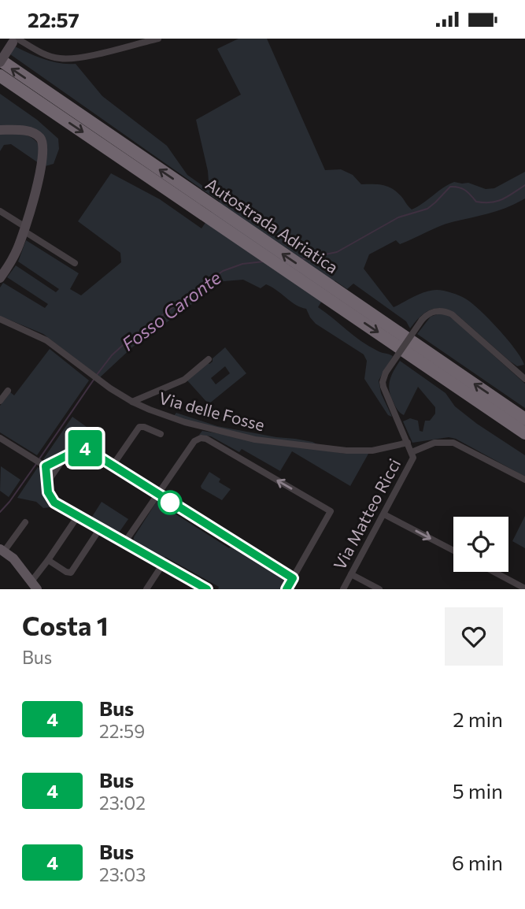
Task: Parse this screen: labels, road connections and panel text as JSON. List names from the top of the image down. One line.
{"streets":{"highway":["Autostrada Adriatica"],"street":["Via delle Fosse","Via Matteo Ricci"]},"water":["Fosso Caronte"],"lines":["bus line 4"],"page":{"status":"22:57","on_map":"4","heading":["Costa 1","Bus"],"list":[{"mark":"4","name":"Bus","note":"22:59","value":"2 min"},{"mark":"4","name":"Bus","note":"23:02","value":"5 min"},{"mark":"4","name":"Bus","note":"23:03","value":"6 min"}]}}
